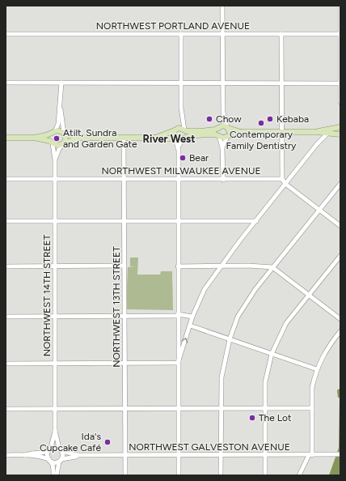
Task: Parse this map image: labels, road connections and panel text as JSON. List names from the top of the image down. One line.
{"streets":{"street":["NORTHWEST PORTLAND AVENUE","NORTHWEST MILWAUKEE AVENUE","NORTHWEST 14TH STREET","NORTHWEST 13TH STREET","NORTHWEST GALVESTON AVENUE"]},"crossings":[["NORTHWEST MILWAUKEE AVENUE","NORTHWEST 14TH STREET"],["NORTHWEST MILWAUKEE AVENUE","NORTHWEST 13TH STREET"],["NORTHWEST 14TH STREET","NORTHWEST GALVESTON AVENUE"],["NORTHWEST 13TH STREET","NORTHWEST GALVESTON AVENUE"]],"districts":["River West"],"places":["Chow","Kebaba","Contemporary Family Dentistry","Atilt, Sundra and Garden Gate","Bear","The Lot","Ida's Cupcake Café"]}
